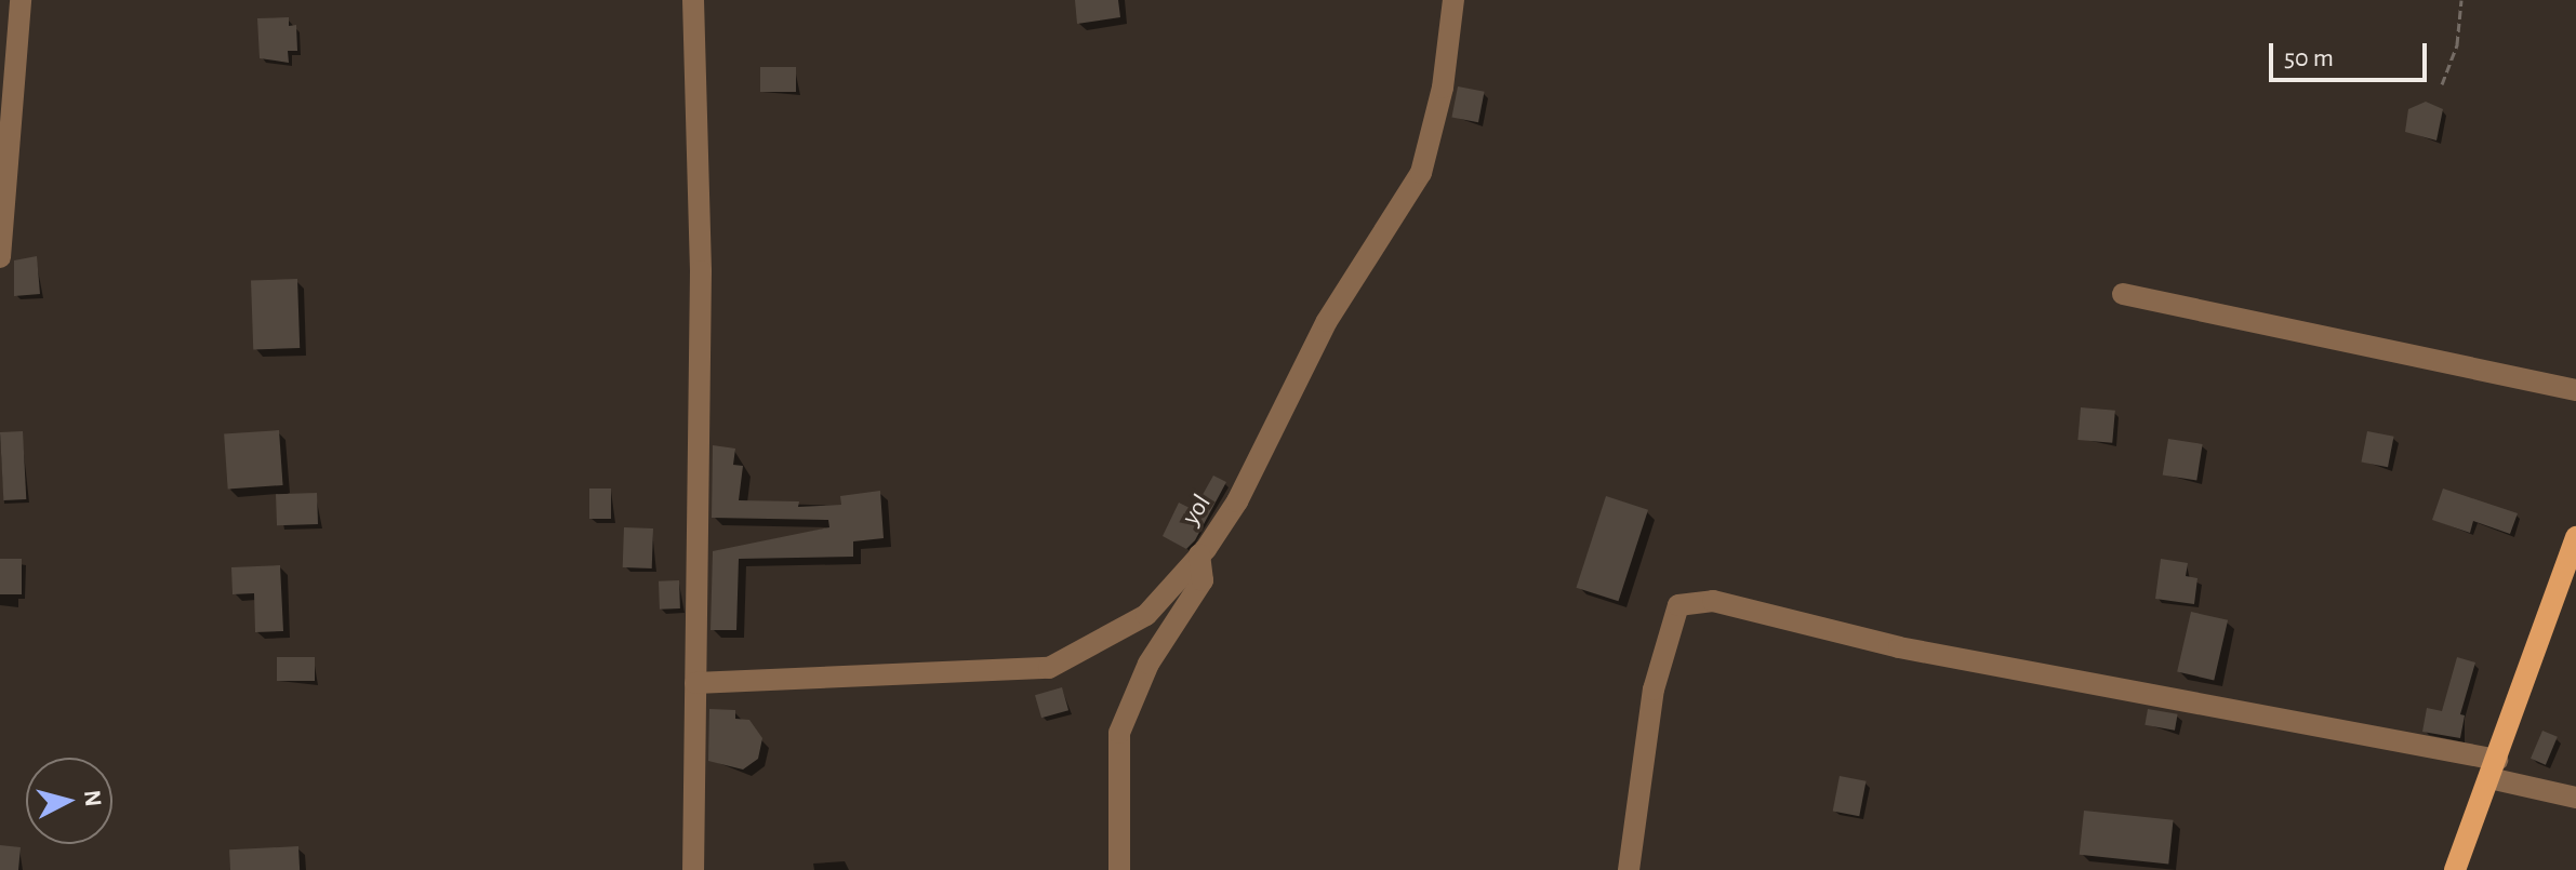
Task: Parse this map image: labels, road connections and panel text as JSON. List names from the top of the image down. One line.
{"streets":{"street":["yol"]},"scale_bar":"50 m","north":"right"}
